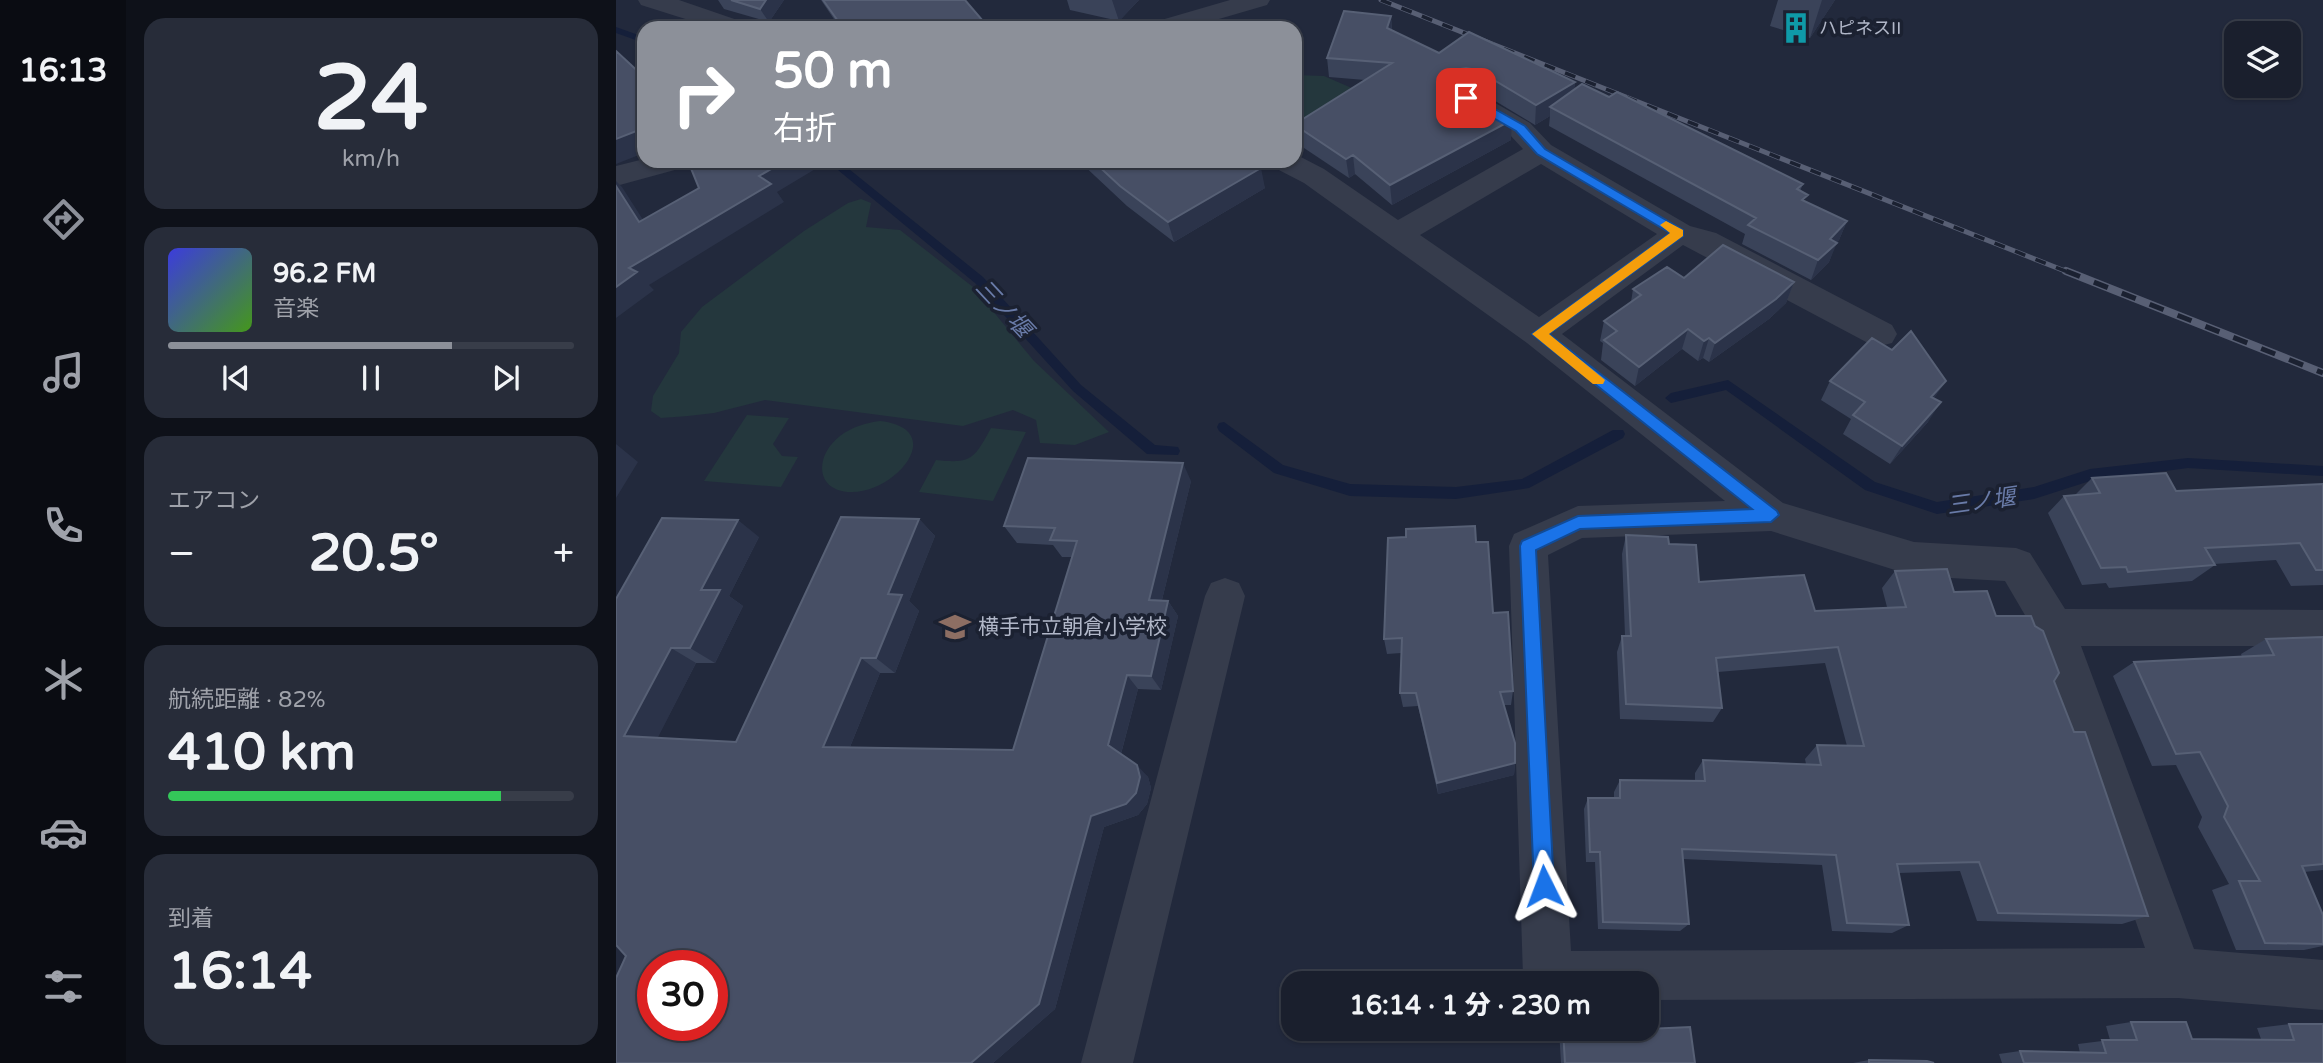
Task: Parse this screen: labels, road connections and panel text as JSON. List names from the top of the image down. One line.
{"water":["三ノ堰"],"places":{"building":["ハピネスII"],"school or university":["横手市立朝倉小学校"]},"page":{"tabs":"16:13","tile":[["24","km/h"],"エアコン",["航続距離 · 82%","410 km"],["到着","16:14"]],"turn":["50 m","右折"],"song":["96.2 FM","音楽"],"heat":["−","20.5°","+"],"limit":"30","trip":"16:14 · 1 分 · 230 m"}}
